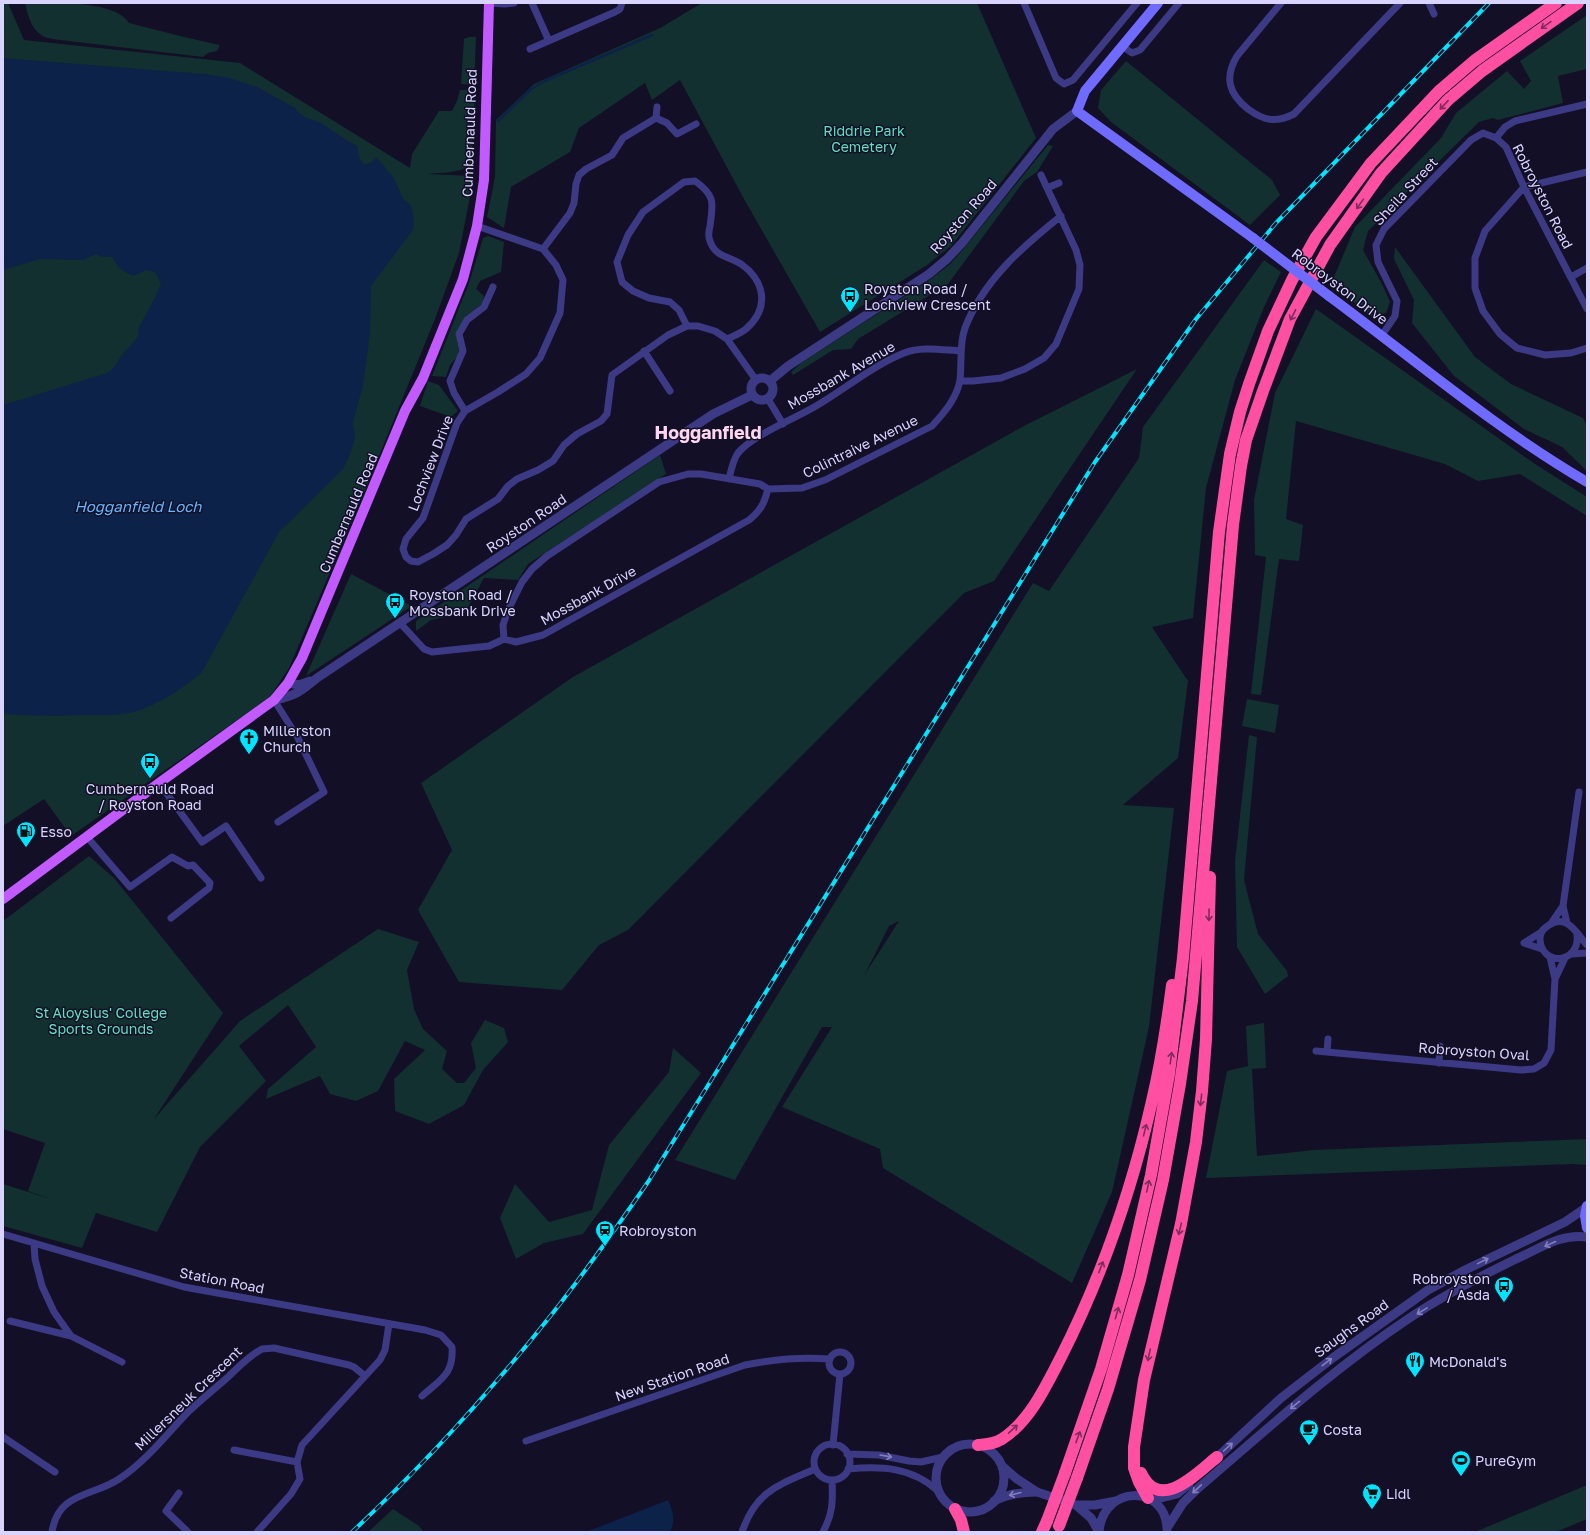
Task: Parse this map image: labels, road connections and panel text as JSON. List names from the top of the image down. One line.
{"streets":{"main road":["Cumbernauld Road","Royston Road","Robroyston Drive"],"street":["Sheila Street","Robroyston Road","Mossbank Avenue","Colintraive Avenue","Lochview Drive","Mossbank Drive","Robroyston Oval","Station Road","Saughs Road","New Station Road","Millersneuk Crescent"]},"crossings":[["Cumbernauld Road","Royston Road"],["Sheila Street","Robroyston Road"],["Sheila Street","Robroyston Drive"],["Royston Road","Robroyston Drive"],["Royston Road","Mossbank Avenue"],["Royston Road","Mossbank Drive"],["Mossbank Avenue","Colintraive Avenue"],["Colintraive Avenue","Mossbank Drive"]],"districts":["Hogganfield"],"water":["Hogganfield Loch"],"parks":["Riddrie Park Cemetery","St Aloysius' College Sports Grounds"],"places":{"bus stop":["Royston Road / Lochview Crescent","Royston Road / Mossbank Drive","Cumbernauld Road / Royston Road","Robroyston / Asda"],"church":["Millerston Church"],"fuel station":["Esso"],"station":["Robroyston"],"restaurant":["McDonald's"],"cafe":["Costa"],"sports":["PureGym"],"supermarket":["Lidl"]}}
